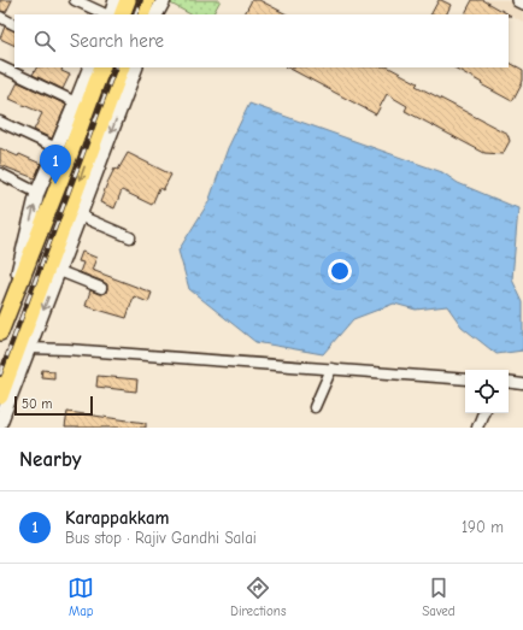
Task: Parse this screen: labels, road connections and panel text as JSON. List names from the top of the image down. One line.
{"scale_bar":"50 m","page":{"search":"Search here","pins":"1","scale":"50 m","heading":"Nearby","list":[{"mark":"1","name":"Karappakkam","note":"Bus stop · Rajiv Gandhi Salai","value":"190 m"}],"nav":["Map","Directions","Saved"]}}
